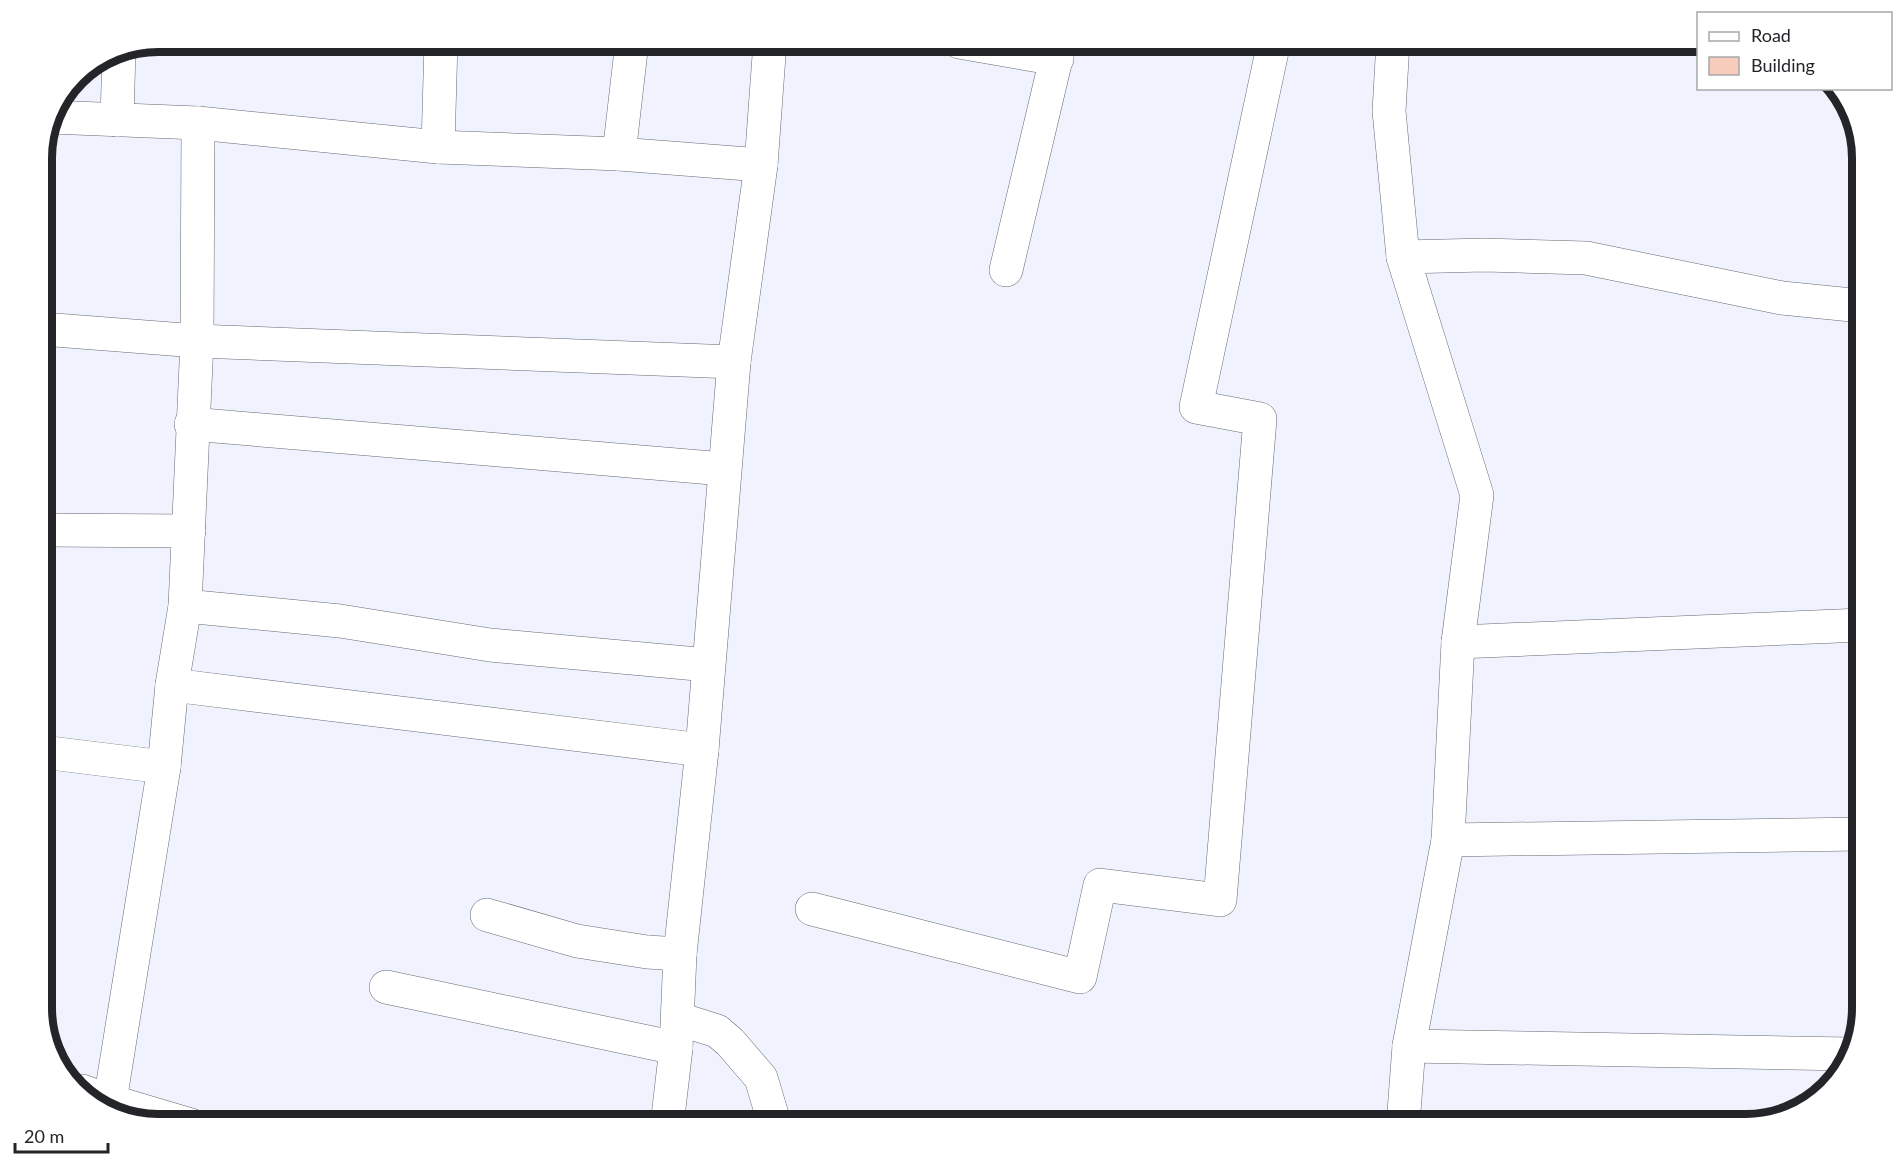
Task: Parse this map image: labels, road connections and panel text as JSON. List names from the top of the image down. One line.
{"legend":["Road","Building"],"scale_bar":"20 m"}
